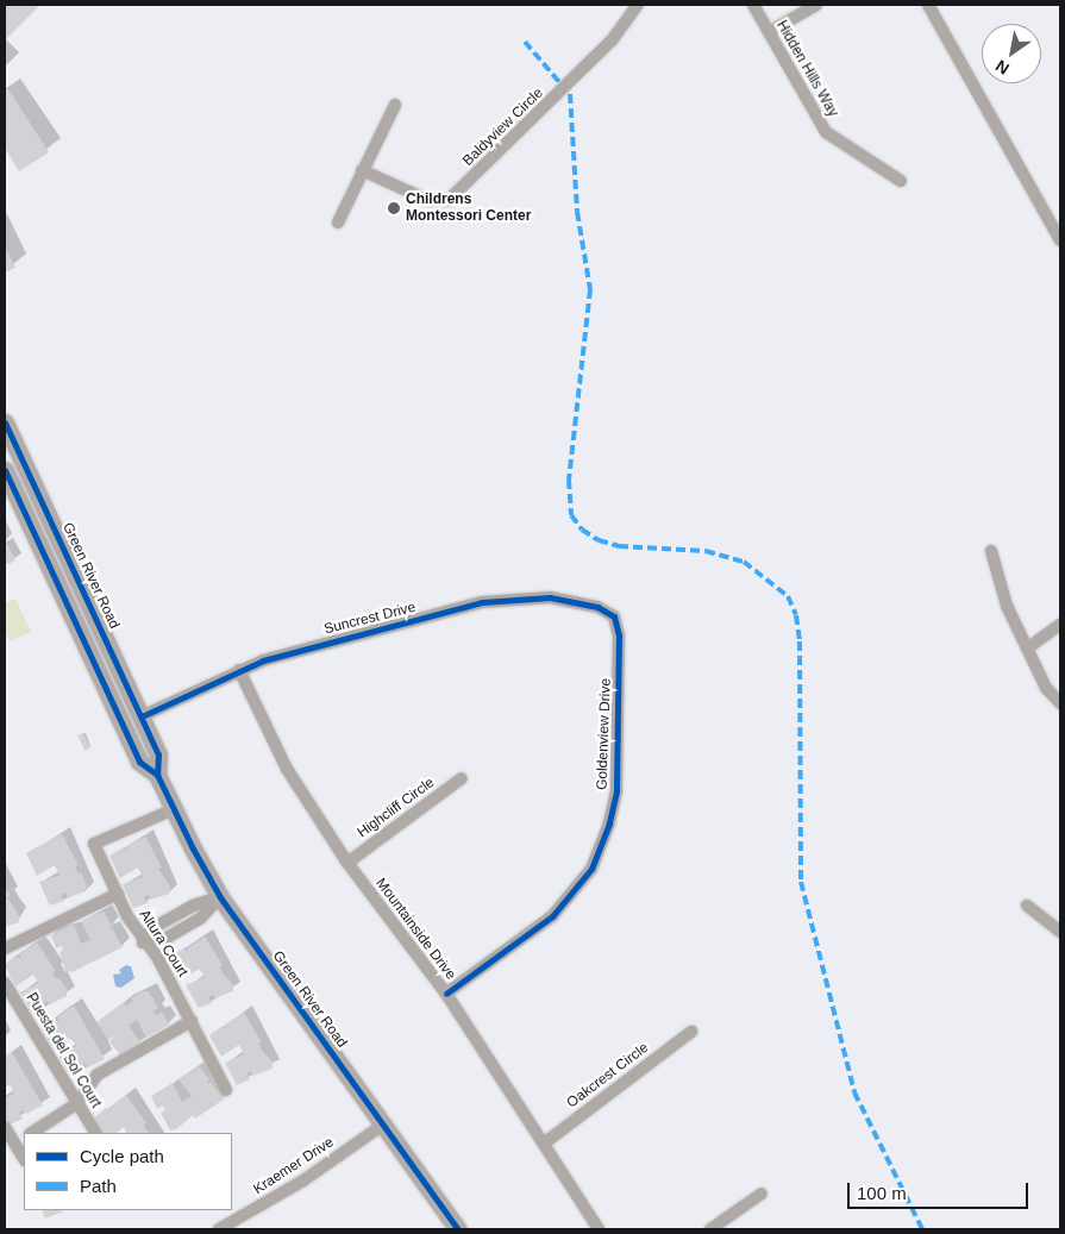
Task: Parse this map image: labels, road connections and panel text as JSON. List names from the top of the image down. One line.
{"streets":{"main road":["Green River Road"],"street":["Hidden Hills Way","Baldyview Circle","Suncrest Drive","Goldenview Drive","Highcliff Circle","Mountainside Drive","Altura Court","Puesta del Sol Court","Oakcrest Circle","Kraemer Drive"]},"crossings":[["Green River Road","Suncrest Drive"],["Green River Road","Altura Court"],["Green River Road","Kraemer Drive"],["Suncrest Drive","Goldenview Drive"],["Suncrest Drive","Mountainside Drive"],["Goldenview Drive","Mountainside Drive"],["Highcliff Circle","Mountainside Drive"],["Mountainside Drive","Oakcrest Circle"]],"places":["Childrens Montessori Center"],"legend":["Cycle path","Path"],"scale_bar":"100 m","north":"bottom left"}
